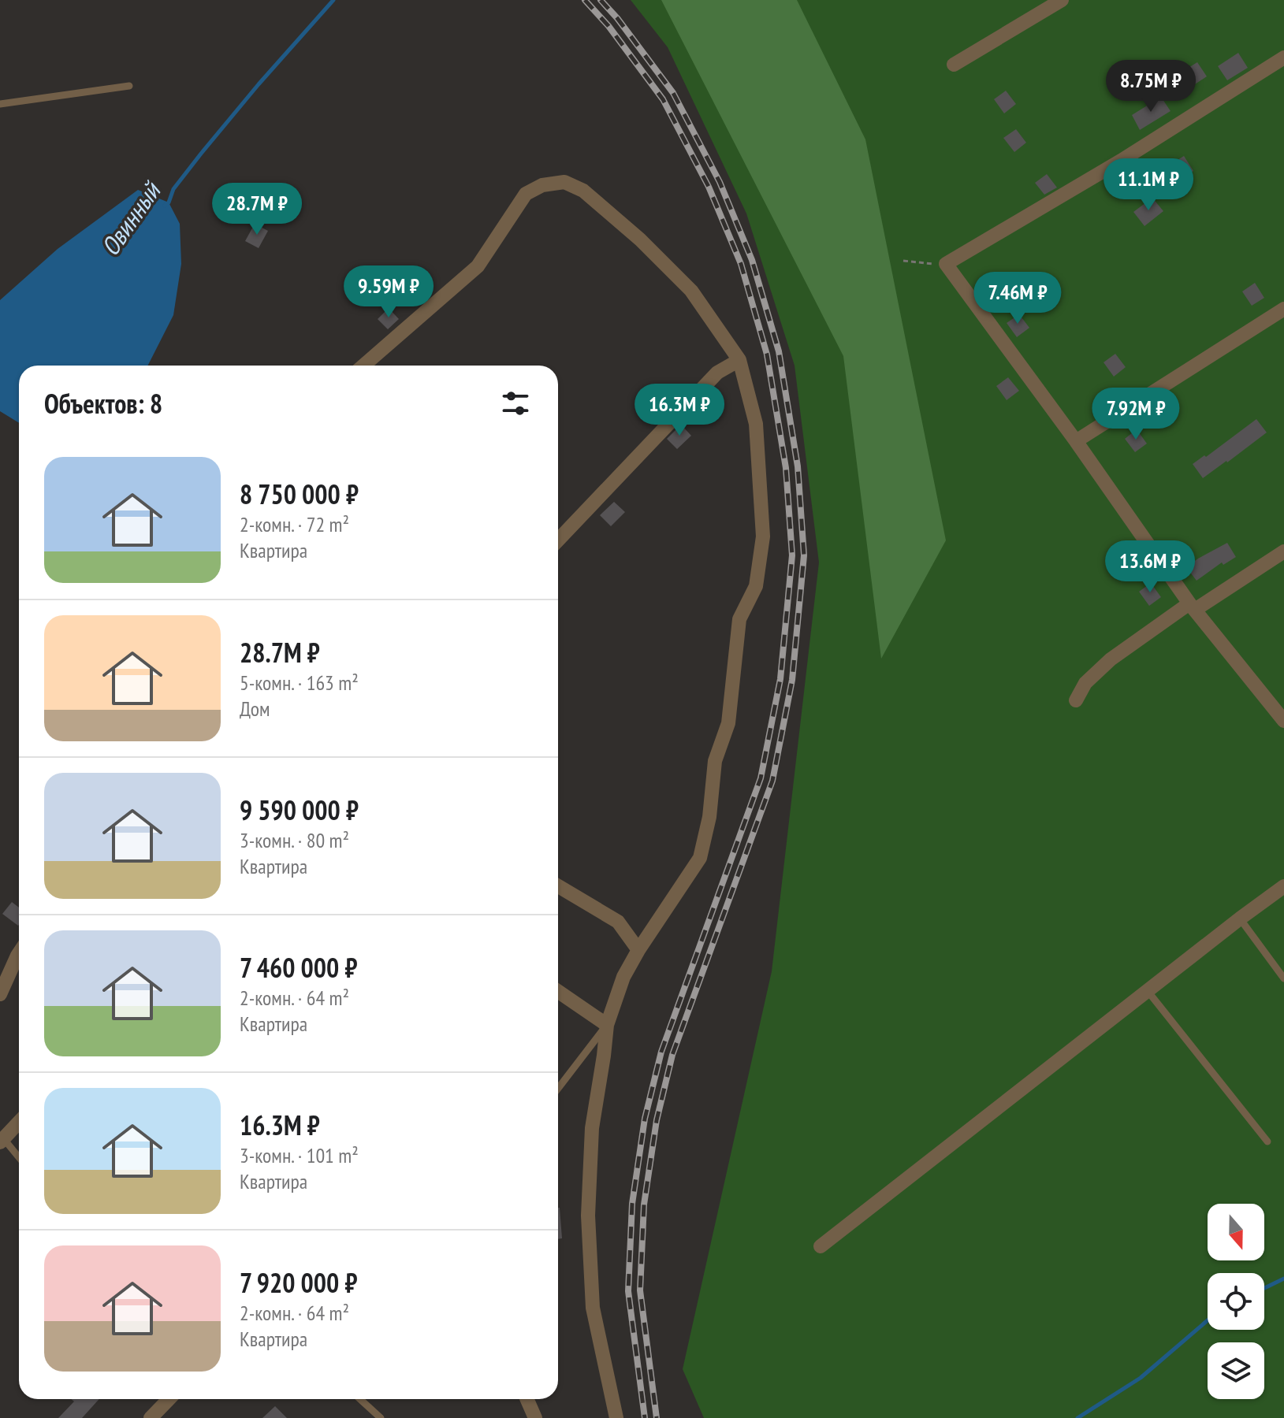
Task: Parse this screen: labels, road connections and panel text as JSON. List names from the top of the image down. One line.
{"water":["Овинный"],"north":"bottom","page":{"price":["8.75M ₽","11.1M ₽","28.7M ₽","9.59M ₽","7.46M ₽","16.3M ₽","7.92M ₽","13.6M ₽"],"heading":"Объектов: 8","list":[{"name":"8 750 000 ₽","note":"2-комн. · 72 m² · Квартира"},{"name":"28.7M ₽","note":"5-комн. · 163 m² · Дом"},{"name":"9 590 000 ₽","note":"3-комн. · 80 m² · Квартира"},{"name":"7 460 000 ₽","note":"2-комн. · 64 m² · Квартира"},{"name":"16.3M ₽","note":"3-комн. · 101 m² · Квартира"},{"name":"7 920 000 ₽","note":"2-комн. · 64 m² · Квартира"}]}}
